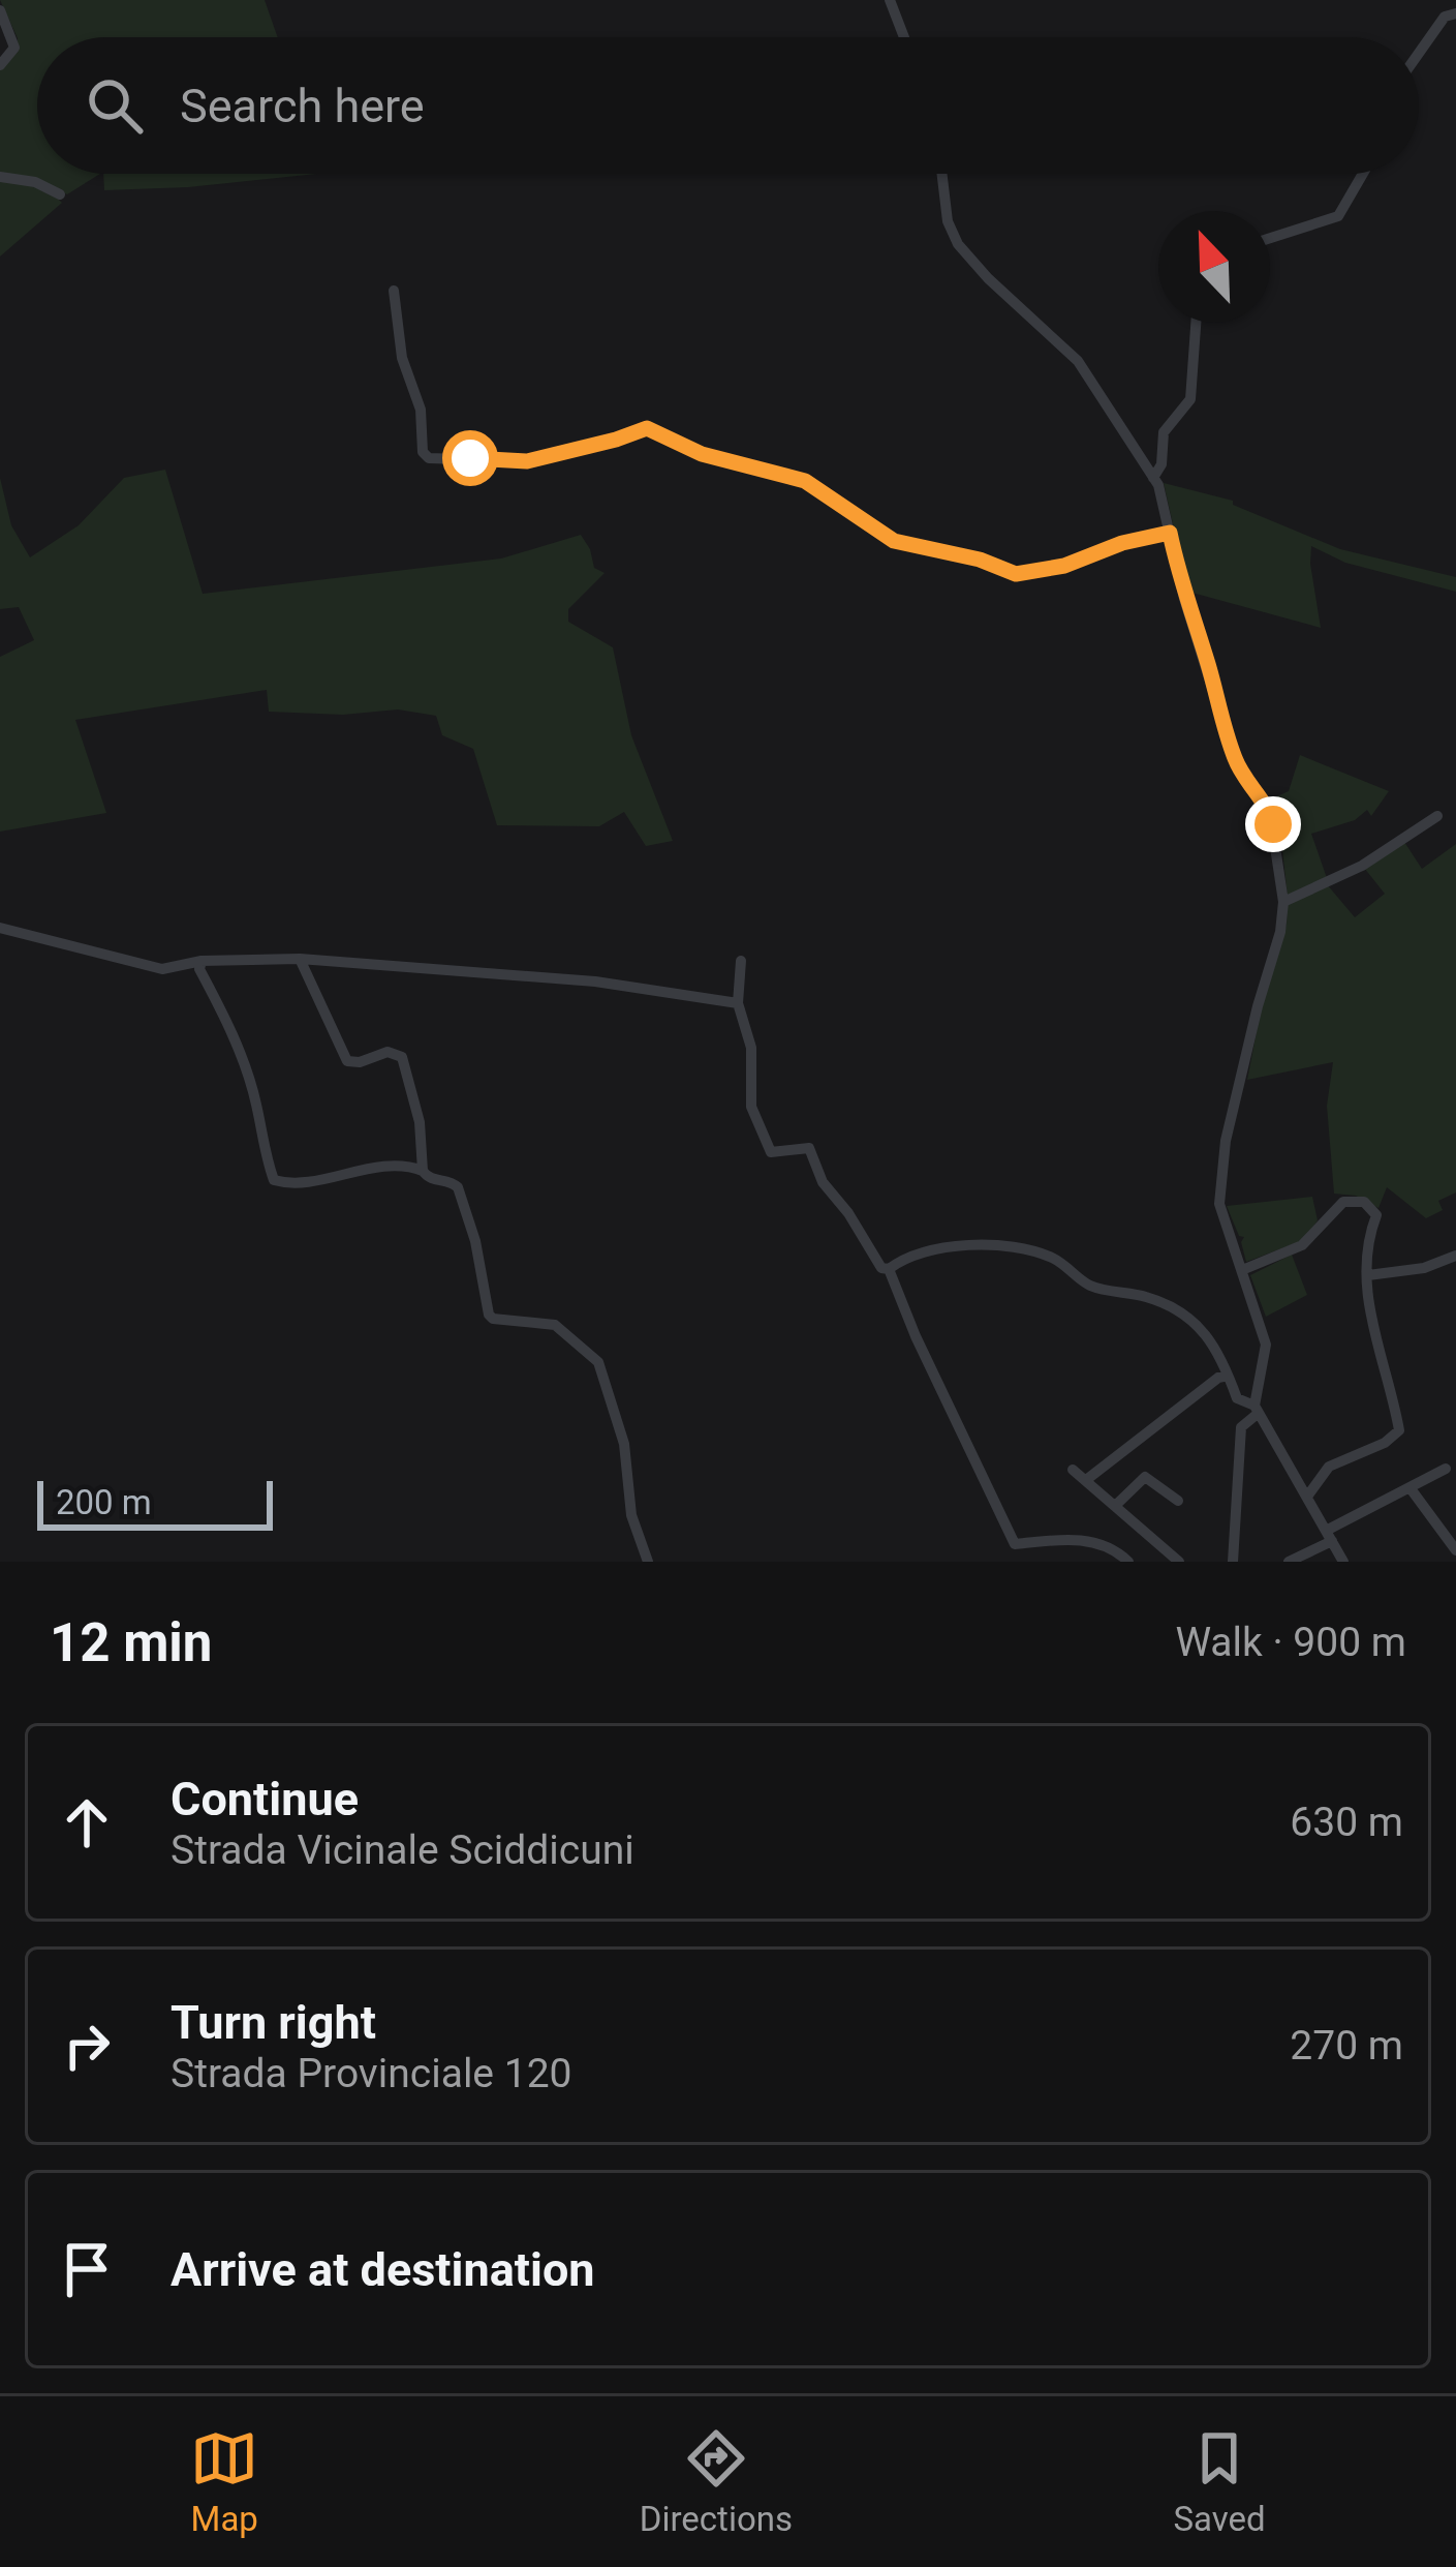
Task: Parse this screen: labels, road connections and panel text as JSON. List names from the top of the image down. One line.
{"scale_bar":"200 m","north":"top left","page":{"search":"Search here","scale":"200 m","heading":["12 min","Walk · 900 m"],"list":[["Continue","Strada Vicinale Sciddicuni","630 m"],["Turn right","Strada Provinciale 120","270 m"],"Arrive at destination"],"nav":["Map","Directions","Saved"]}}
